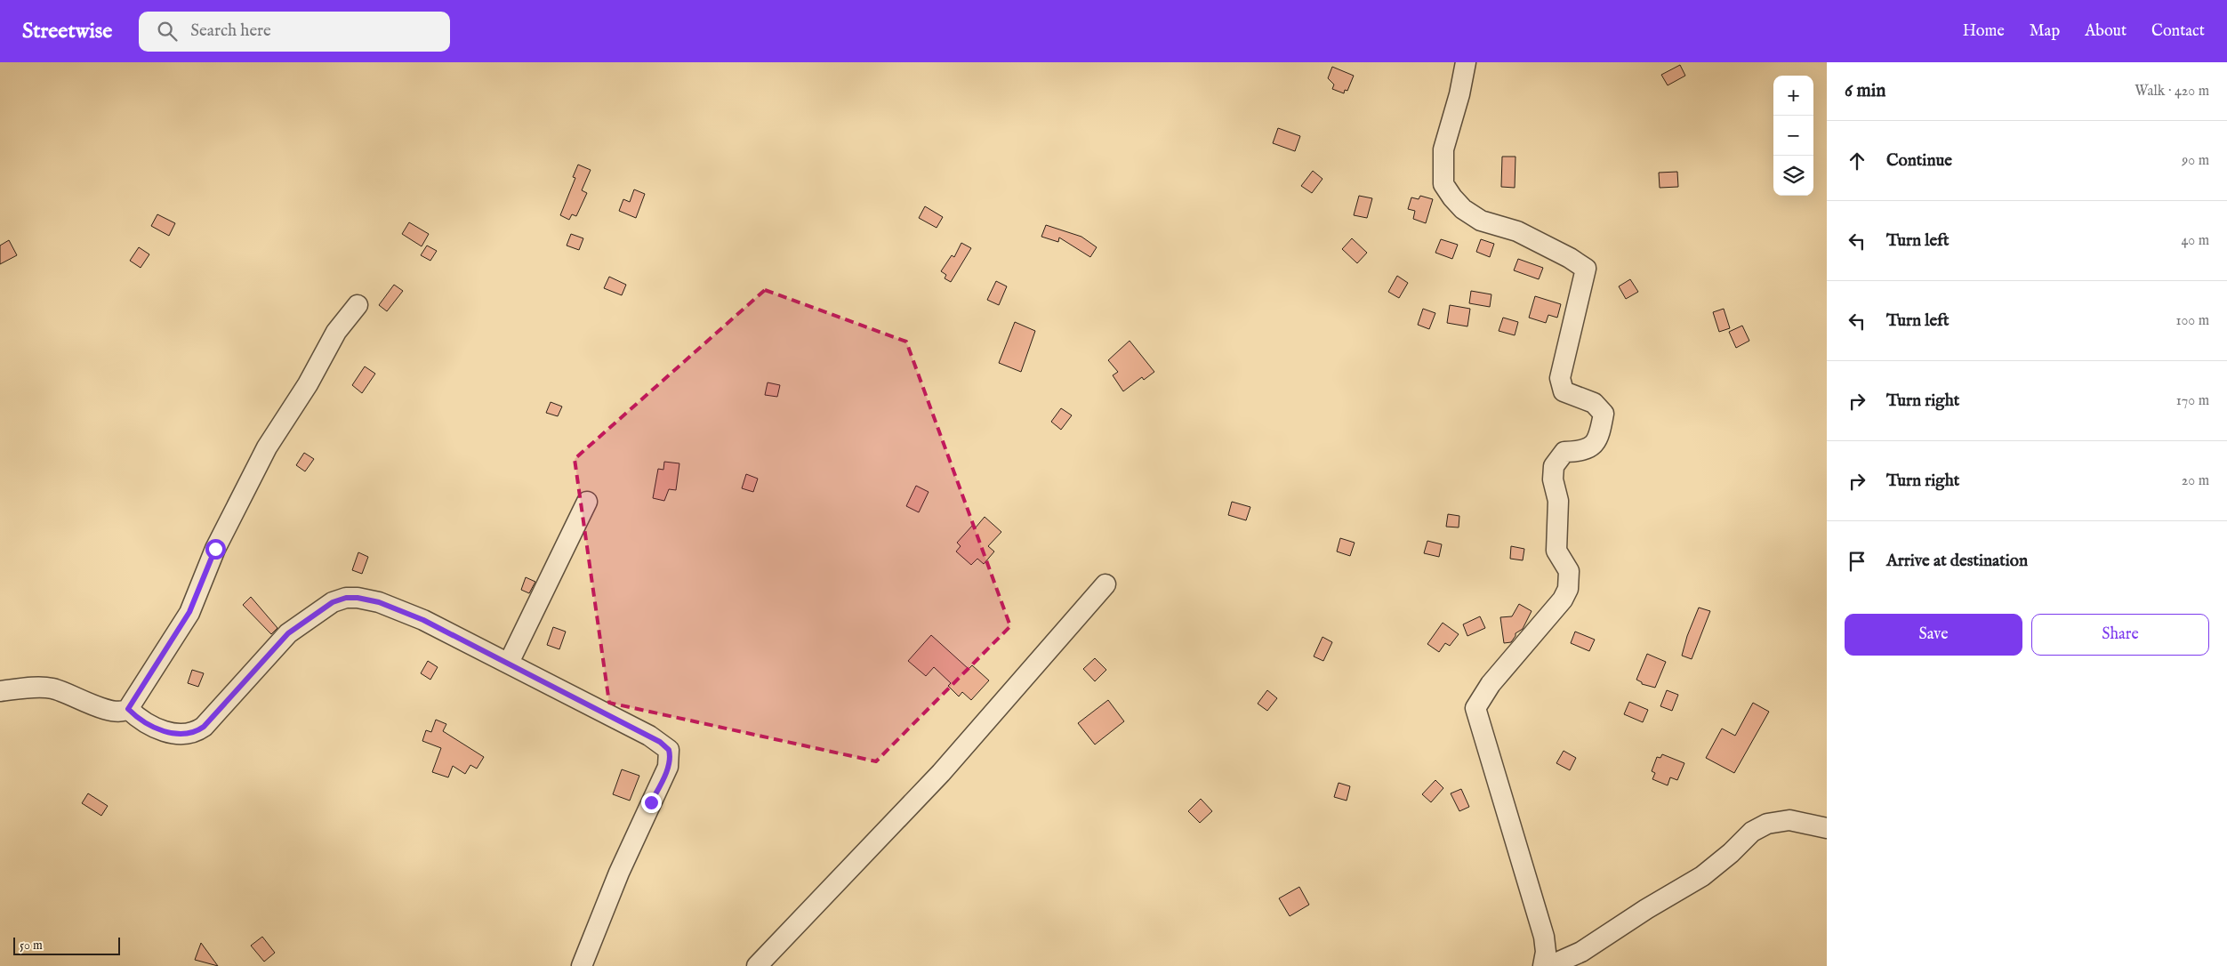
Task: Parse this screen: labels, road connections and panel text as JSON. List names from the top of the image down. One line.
{"scale_bar":"50 m","page":{"header":"Streetwise","search":"Search here","nav":["Home","Map","About","Contact"],"heading":["6 min","Walk · 420 m"],"map_buttons":["+","−"],"list":[["Continue","90 m"],["Turn left","40 m"],["Turn left","100 m"],["Turn right","170 m"],["Turn right","20 m"],"Arrive at destination"],"buttons":["Save","Share"],"scale":"50 m"}}
